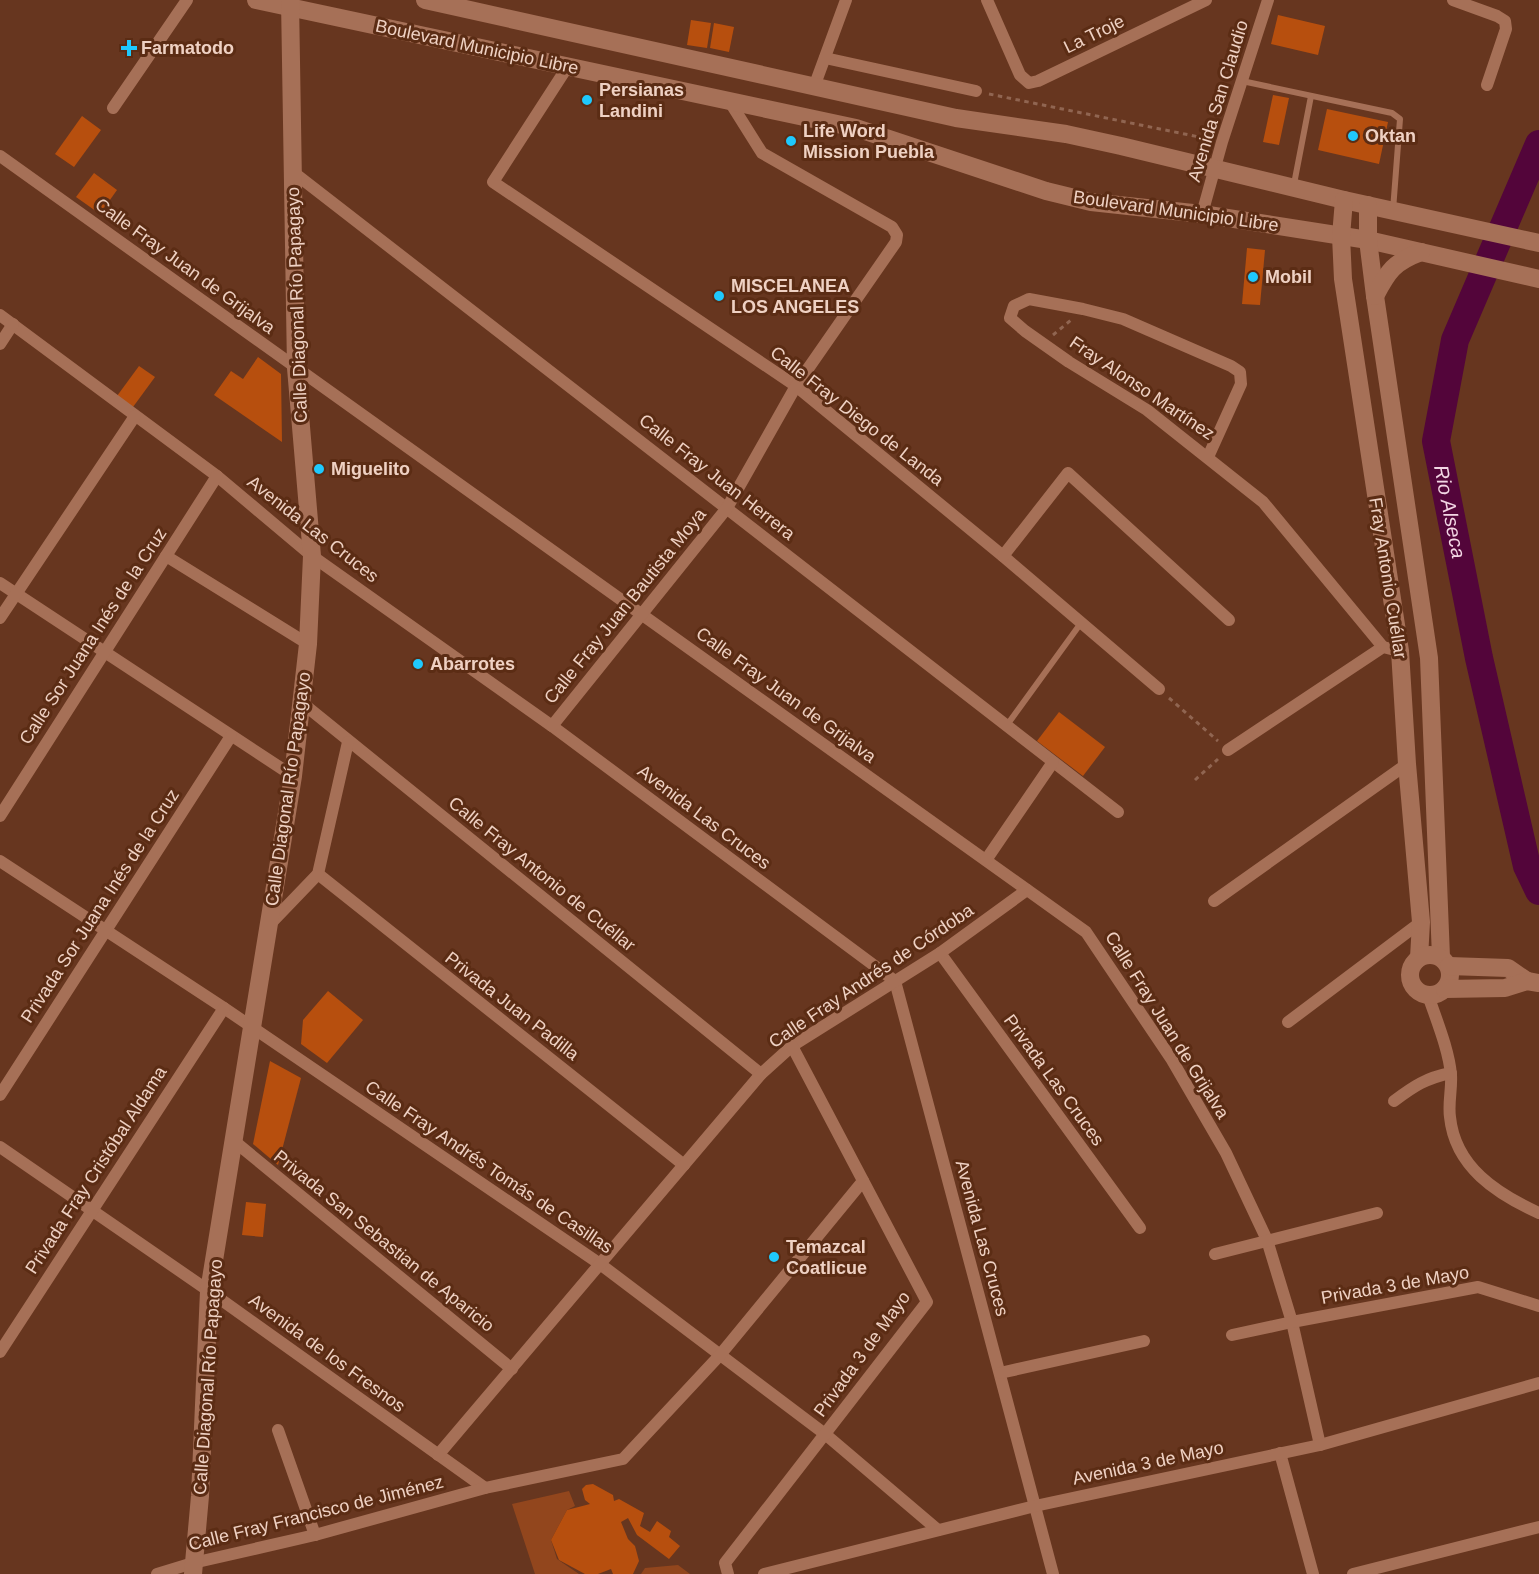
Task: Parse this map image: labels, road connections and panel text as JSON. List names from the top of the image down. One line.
{"streets":{"street":["La Troje","Boulevard Municipio Libre","Avenida San Claudio","Calle Fray Juan de Grijalva","Calle Diagonal Río Papagayo","Fray Alonso Martínez","Calle Fray Diego de Landa","Calle Fray Juan Herrera","Avenida Las Cruces","Fray Antonio Cuéllar","Calle Fray Juan Bautista Moya","Calle Sor Juana Inés de la Cruz","Calle Fray Antonio de Cuéllar","Privada Sor Juana Inés de la Cruz","Calle Fray Andrés de Córdoba","Privada Juan Padilla","Privada Las Cruces","Calle Fray Andrés Tomás de Casillas","Privada Fray Cristóbal Aldama","Privada San Sebastian de Aparicio","Privada 3 de Mayo","Avenida de los Fresnos","Avenida 3 de Mayo","Calle Fray Francisco de Jiménez"]},"crossings":[["Boulevard Municipio Libre","Avenida San Claudio"],["Boulevard Municipio Libre","Calle Diagonal Río Papagayo"],["Boulevard Municipio Libre","Calle Fray Diego de Landa"],["Boulevard Municipio Libre","Fray Antonio Cuéllar"],["Boulevard Municipio Libre","Calle Fray Juan Bautista Moya"],["Calle Fray Juan de Grijalva","Calle Diagonal Río Papagayo"],["Calle Fray Juan de Grijalva","Calle Fray Juan Bautista Moya"],["Calle Fray Juan de Grijalva","Calle Fray Andrés de Córdoba"],["Calle Fray Juan de Grijalva","Privada 3 de Mayo"],["Calle Fray Juan de Grijalva","Avenida 3 de Mayo"],["Calle Diagonal Río Papagayo","Calle Fray Juan Herrera"],["Calle Diagonal Río Papagayo","Avenida Las Cruces"],["Calle Diagonal Río Papagayo","Calle Fray Antonio de Cuéllar"],["Calle Diagonal Río Papagayo","Calle Fray Andrés Tomás de Casillas"],["Calle Diagonal Río Papagayo","Privada San Sebastian de Aparicio"],["Calle Diagonal Río Papagayo","Avenida de los Fresnos"],["Calle Diagonal Río Papagayo","Calle Fray Francisco de Jiménez"],["Calle Fray Diego de Landa","Calle Fray Juan Bautista Moya"],["Calle Fray Juan Herrera","Calle Fray Juan Bautista Moya"],["Avenida Las Cruces","Calle Fray Juan Bautista Moya"],["Avenida Las Cruces","Calle Sor Juana Inés de la Cruz"],["Avenida Las Cruces","Calle Fray Andrés de Córdoba"],["Avenida Las Cruces","Avenida 3 de Mayo"],["Calle Fray Antonio de Cuéllar","Calle Fray Andrés de Córdoba"],["Privada Sor Juana Inés de la Cruz","Calle Fray Andrés Tomás de Casillas"],["Calle Fray Andrés de Córdoba","Privada Juan Padilla"],["Calle Fray Andrés de Córdoba","Privada Las Cruces"],["Calle Fray Andrés de Córdoba","Calle Fray Andrés Tomás de Casillas"],["Calle Fray Andrés de Córdoba","Privada San Sebastian de Aparicio"],["Calle Fray Andrés de Córdoba","Privada 3 de Mayo"],["Calle Fray Andrés de Córdoba","Avenida de los Fresnos"],["Calle Fray Andrés Tomás de Casillas","Privada Fray Cristóbal Aldama"],["Calle Fray Andrés Tomás de Casillas","Privada 3 de Mayo"],["Calle Fray Andrés Tomás de Casillas","Avenida 3 de Mayo"],["Calle Fray Andrés Tomás de Casillas","Calle Fray Francisco de Jiménez"],["Privada Fray Cristóbal Aldama","Avenida de los Fresnos"],["Privada 3 de Mayo","Calle Fray Francisco de Jiménez"],["Avenida de los Fresnos","Calle Fray Francisco de Jiménez"]],"water":["Rio Alseca"],"places":{"health":["Farmatodo"],"other":["Persianas Landini","Oktan","Life Word Mission Puebla","Mobil","MISCELANEA LOS ANGELES","Miguelito","Abarrotes","Temazcal Coatlicue"]}}
